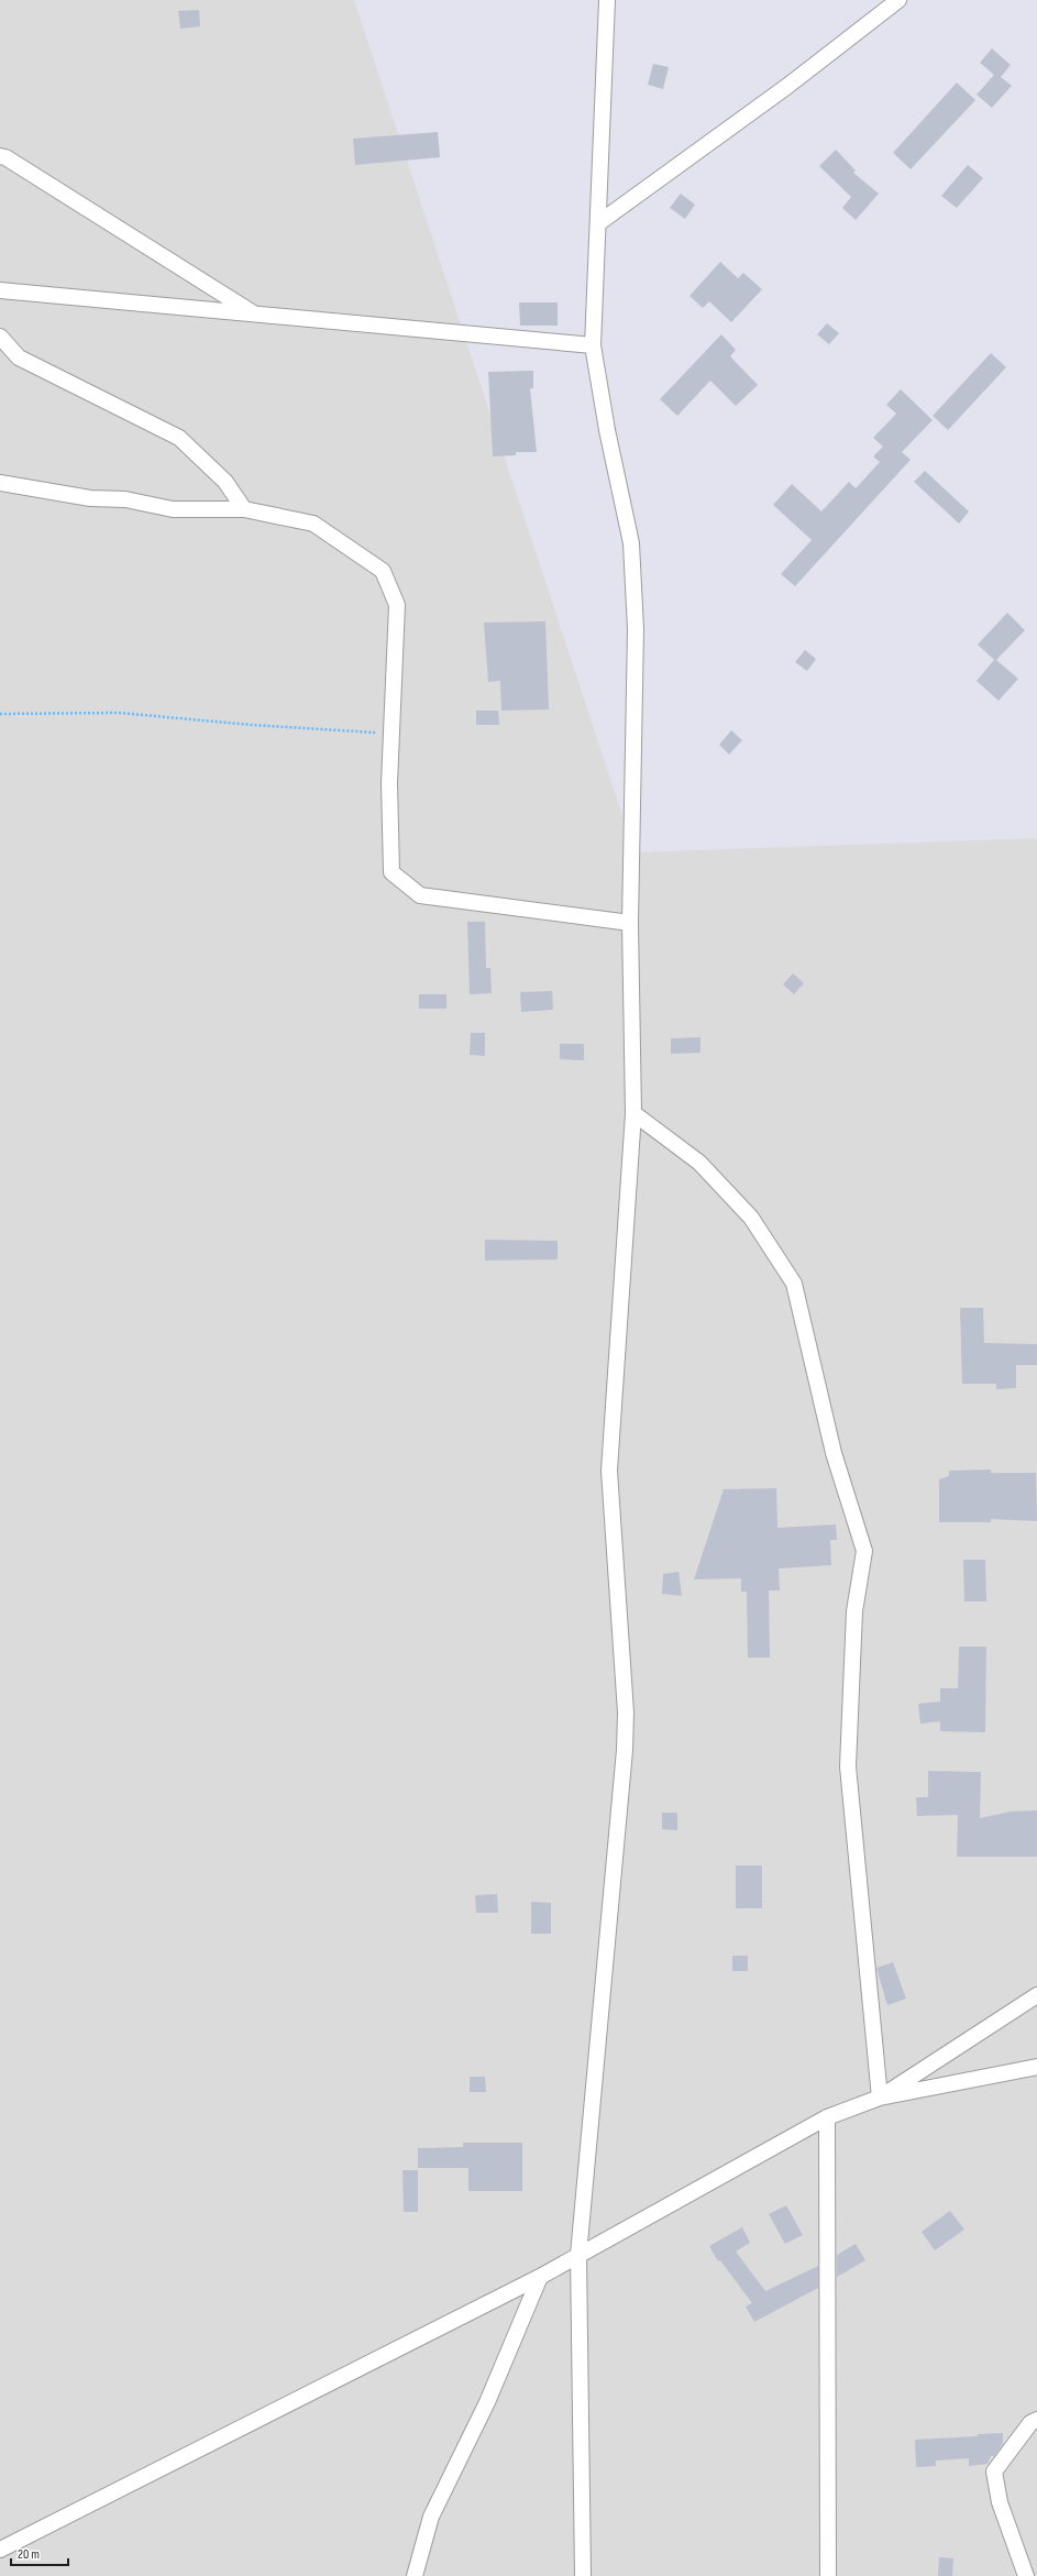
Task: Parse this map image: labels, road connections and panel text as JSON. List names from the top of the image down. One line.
{"scale_bar":"20 m"}
